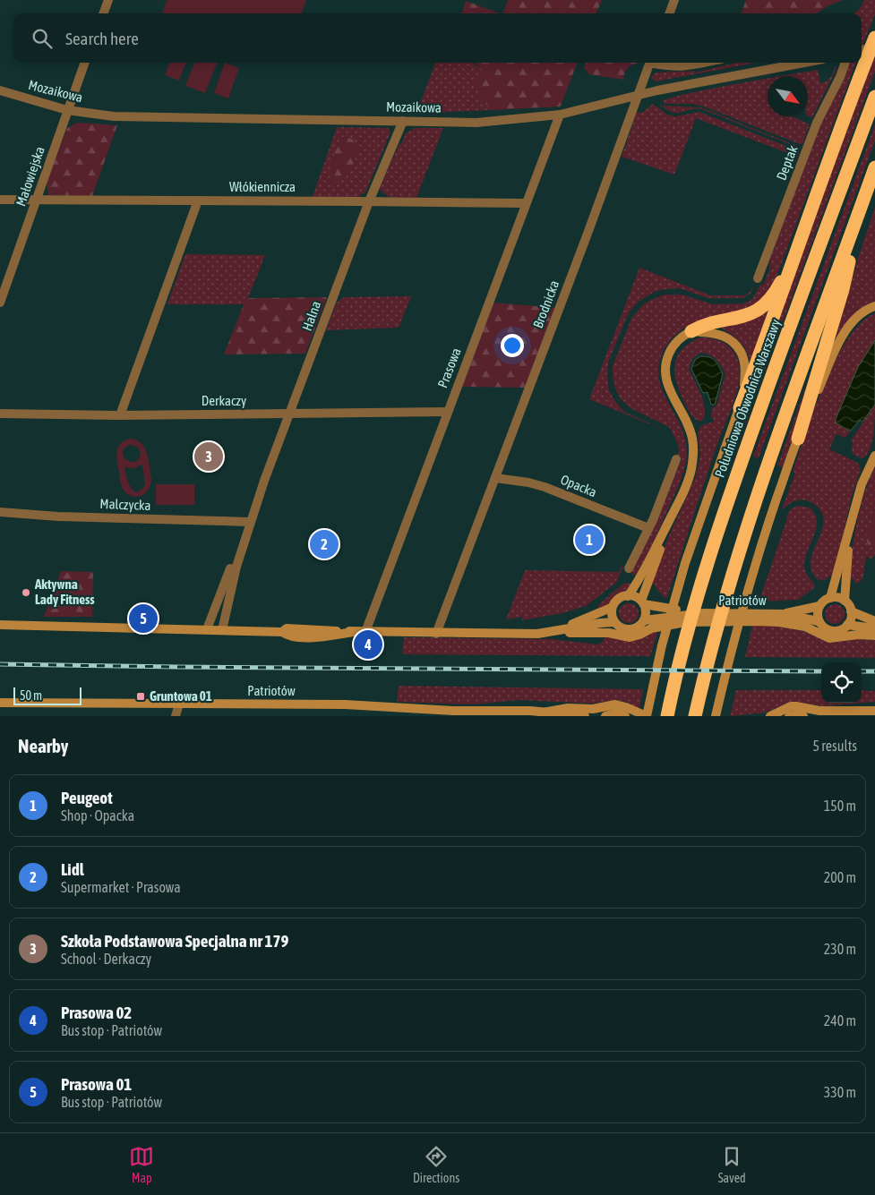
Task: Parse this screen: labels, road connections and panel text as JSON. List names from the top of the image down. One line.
{"streets":{"highway":["Południowa Obwodnica Warszawy"],"main road":["Patriotów"],"street":["Mozaikowa","Deptak","Małowiejska","Włókiennicza","Brodnicka","Halna","Prasowa","Derkaczy","Opacka","Malczycka"]},"crossings":[["Mozaikowa","Małowiejska"],["Mozaikowa","Brodnicka"],["Mozaikowa","Halna"],["Mozaikowa","Prasowa"],["Małowiejska","Włókiennicza"],["Włókiennicza","Halna"],["Włókiennicza","Prasowa"],["Brodnicka","Opacka"],["Halna","Derkaczy"],["Halna","Malczycka"],["Prasowa","Derkaczy"]],"places":{"other":["Aktywna Lady Fitness"],"transit":["Gruntowa 01"]},"scale_bar":"50 m","north":"bottom right","page":{"search":"Search here","pins":["3","1","2","5","4"],"scale":"50 m","heading":["Nearby","5 results"],"list":[{"mark":"1","name":"Peugeot","note":"Shop · Opacka","value":"150 m"},{"mark":"2","name":"Lidl","note":"Supermarket · Prasowa","value":"200 m"},{"mark":"3","name":"Szkoła Podstawowa Specjalna nr 179","note":"School · Derkaczy","value":"230 m"},{"mark":"4","name":"Prasowa 02","note":"Bus stop · Patriotów","value":"240 m"},{"mark":"5","name":"Prasowa 01","note":"Bus stop · Patriotów","value":"330 m"}],"nav":["Map","Directions","Saved"]}}
